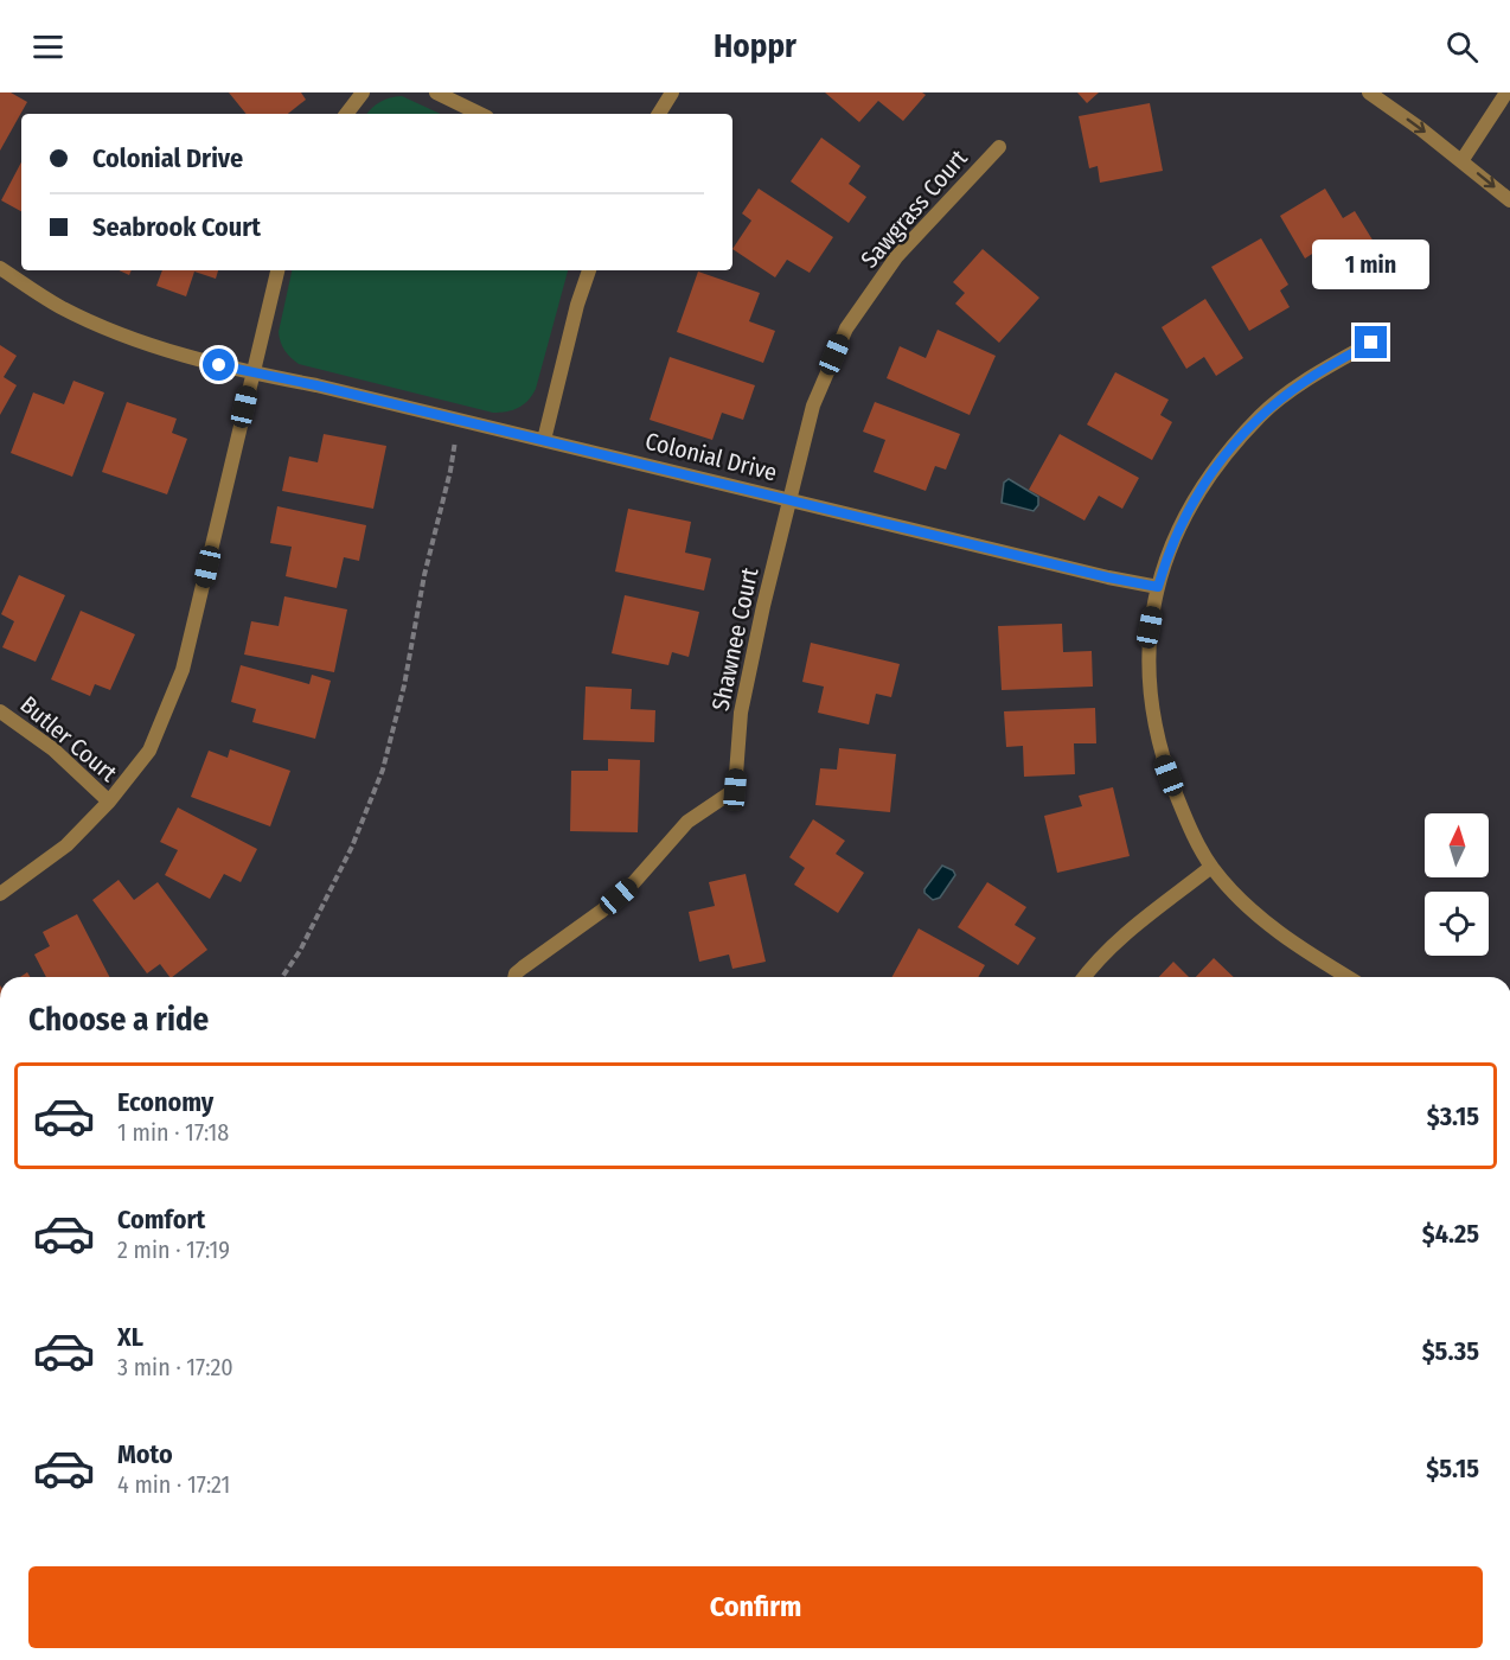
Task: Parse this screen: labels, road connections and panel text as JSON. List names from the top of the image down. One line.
{"streets":{"street":["Sawgrass Court","Colonial Drive","Shawnee Court","Butler Court"]},"crossings":[["Sawgrass Court","Colonial Drive"],["Sawgrass Court","Shawnee Court"],["Colonial Drive","Shawnee Court"]],"north":"top","page":{"header":"Hoppr","banner":["Colonial Drive","Seabrook Court"],"bubble":"1 min","heading":"Choose a ride","list":[{"name":"Economy","note":"1 min · 17:18","value":"$3.15"},{"name":"Comfort","note":"2 min · 17:19","value":"$4.25"},{"name":"XL","note":"3 min · 17:20","value":"$5.35"},{"name":"Moto","note":"4 min · 17:21","value":"$5.15"}],"buttons":"Confirm"}}
